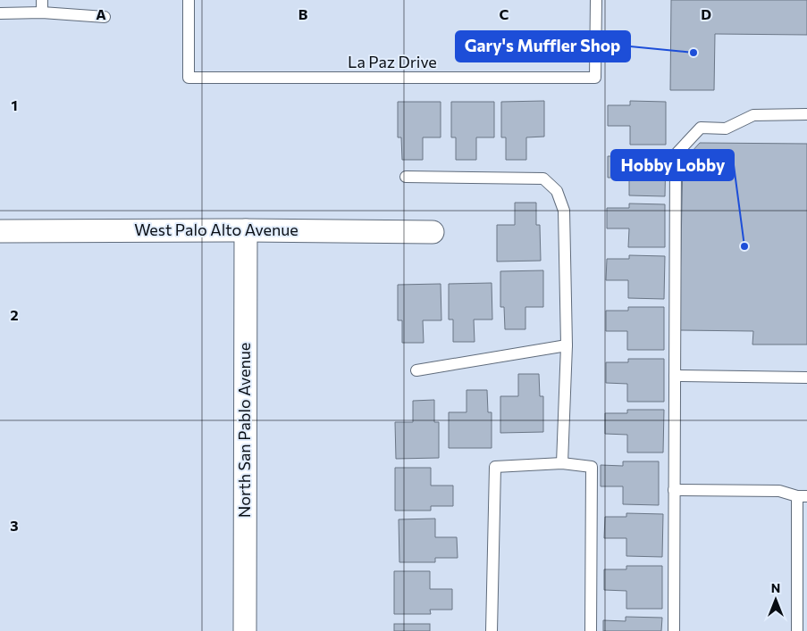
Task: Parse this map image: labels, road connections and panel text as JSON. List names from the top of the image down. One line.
{"streets":{"street":["West Palo Alto Avenue","North San Pablo Avenue"],"lane":["La Paz Drive"]},"crossings":[["West Palo Alto Avenue","North San Pablo Avenue"]],"places":["Gary's Muffler Shop","Hobby Lobby"],"north":"top","grid":{"columns":["A","B","C","D"],"rows":["1","2","3"]}}
